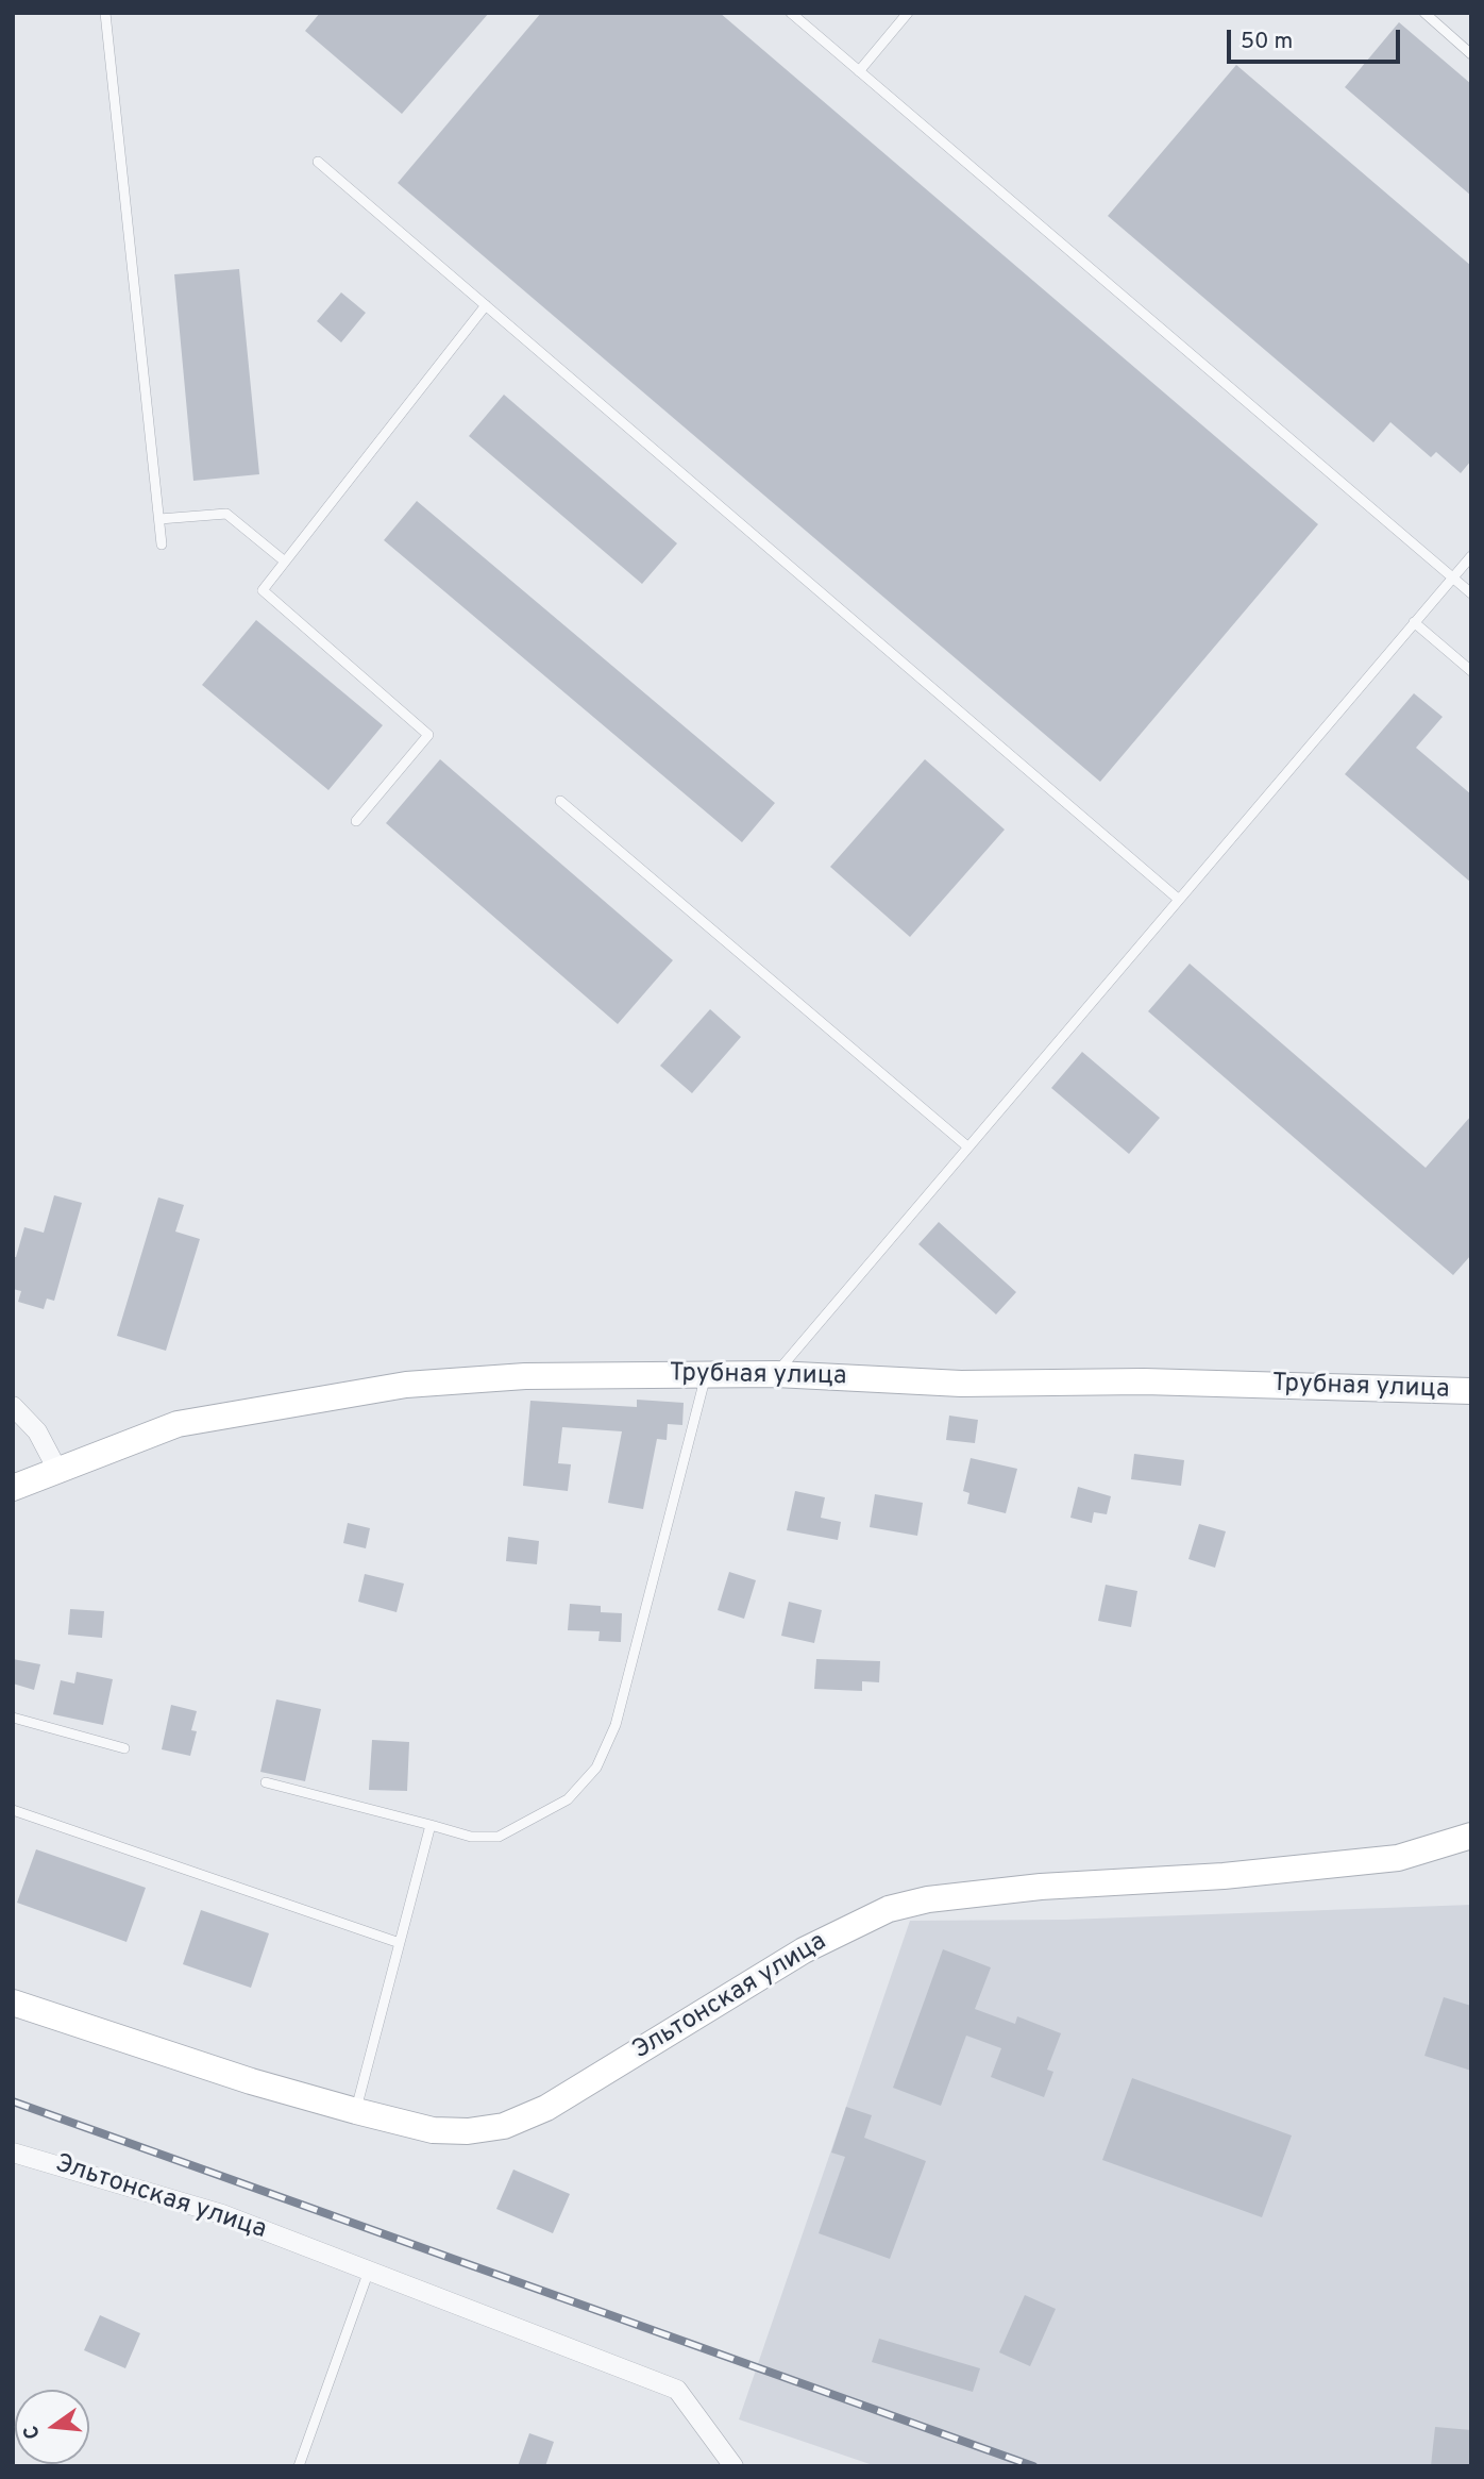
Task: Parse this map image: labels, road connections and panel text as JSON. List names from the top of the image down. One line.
{"streets":{"street":["Трубная улица","Эльтонская улица"]},"scale_bar":"50 m","north":"left"}
